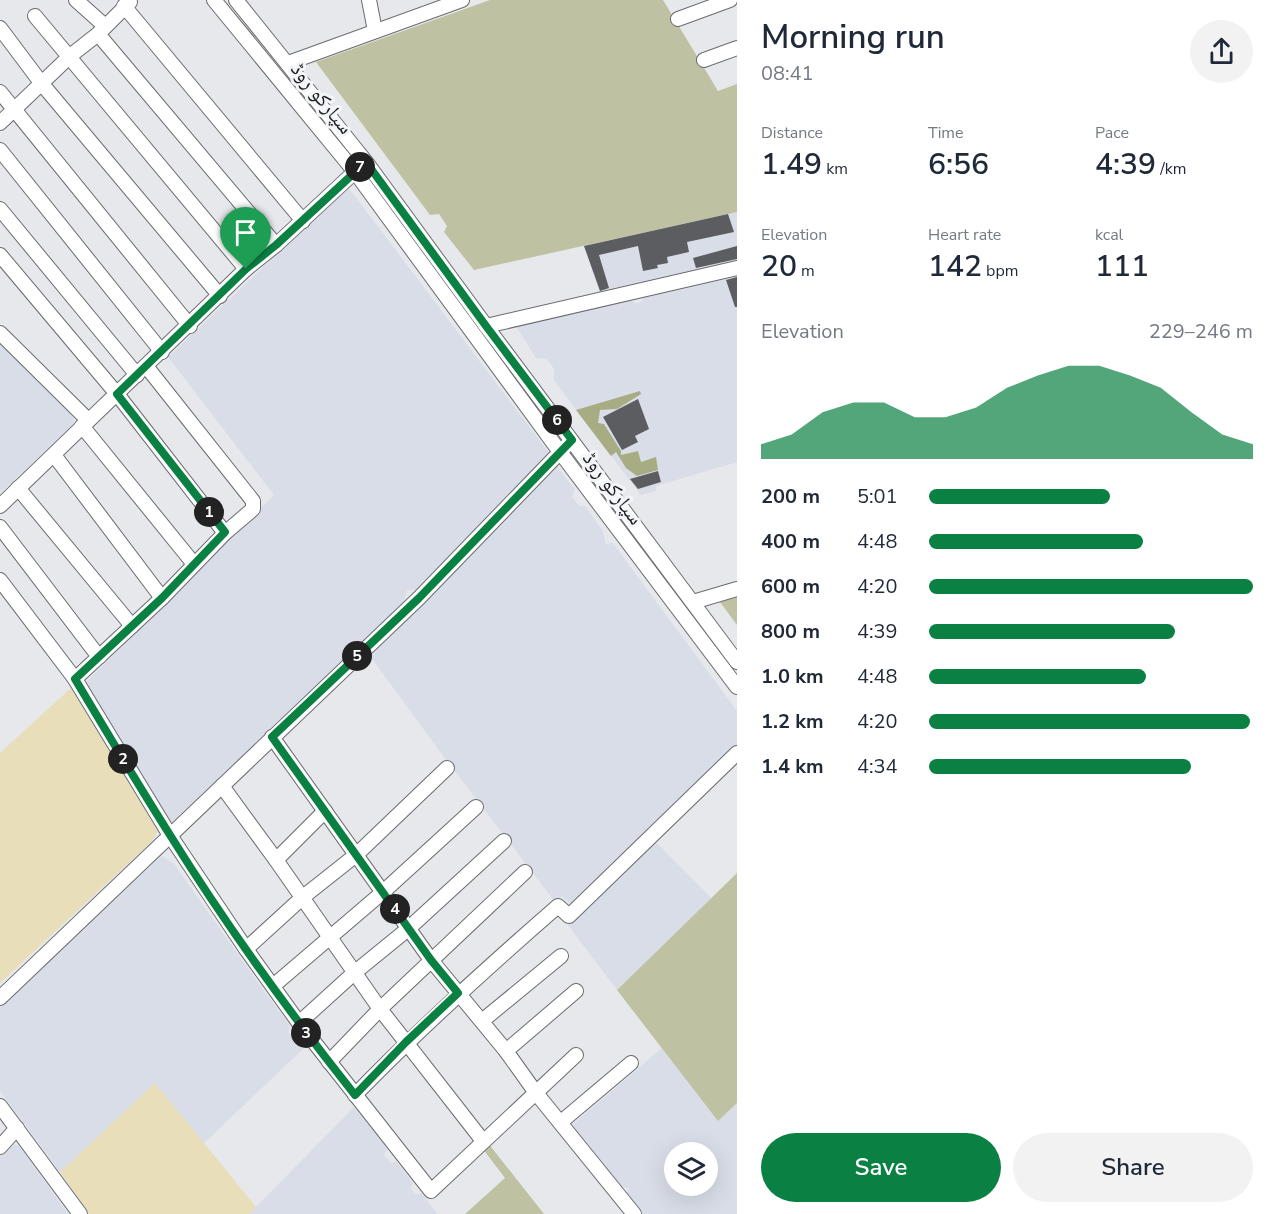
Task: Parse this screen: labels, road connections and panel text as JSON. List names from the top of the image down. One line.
{"streets":{"street":["سپارکو روڈ"]},"page":{"heading":["Morning run","08:41"],"stats":[["Distance","1.49 km"],["Time","6:56"],["Pace","4:39 /km"],["Elevation","20 m"],["Heart rate","142 bpm"],["kcal","111"]],"pins":["7","6","1","5","2","4","3"],"chart":["Elevation","229–246 m"],"list":[{"name":"200 m","note":"5:01"},{"name":"400 m","note":"4:48"},{"name":"600 m","note":"4:20"},{"name":"800 m","note":"4:39"},{"name":"1.0 km","note":"4:48"},{"name":"1.2 km","note":"4:20"},{"name":"1.4 km","note":"4:34"}],"buttons":["Save","Share"]}}
